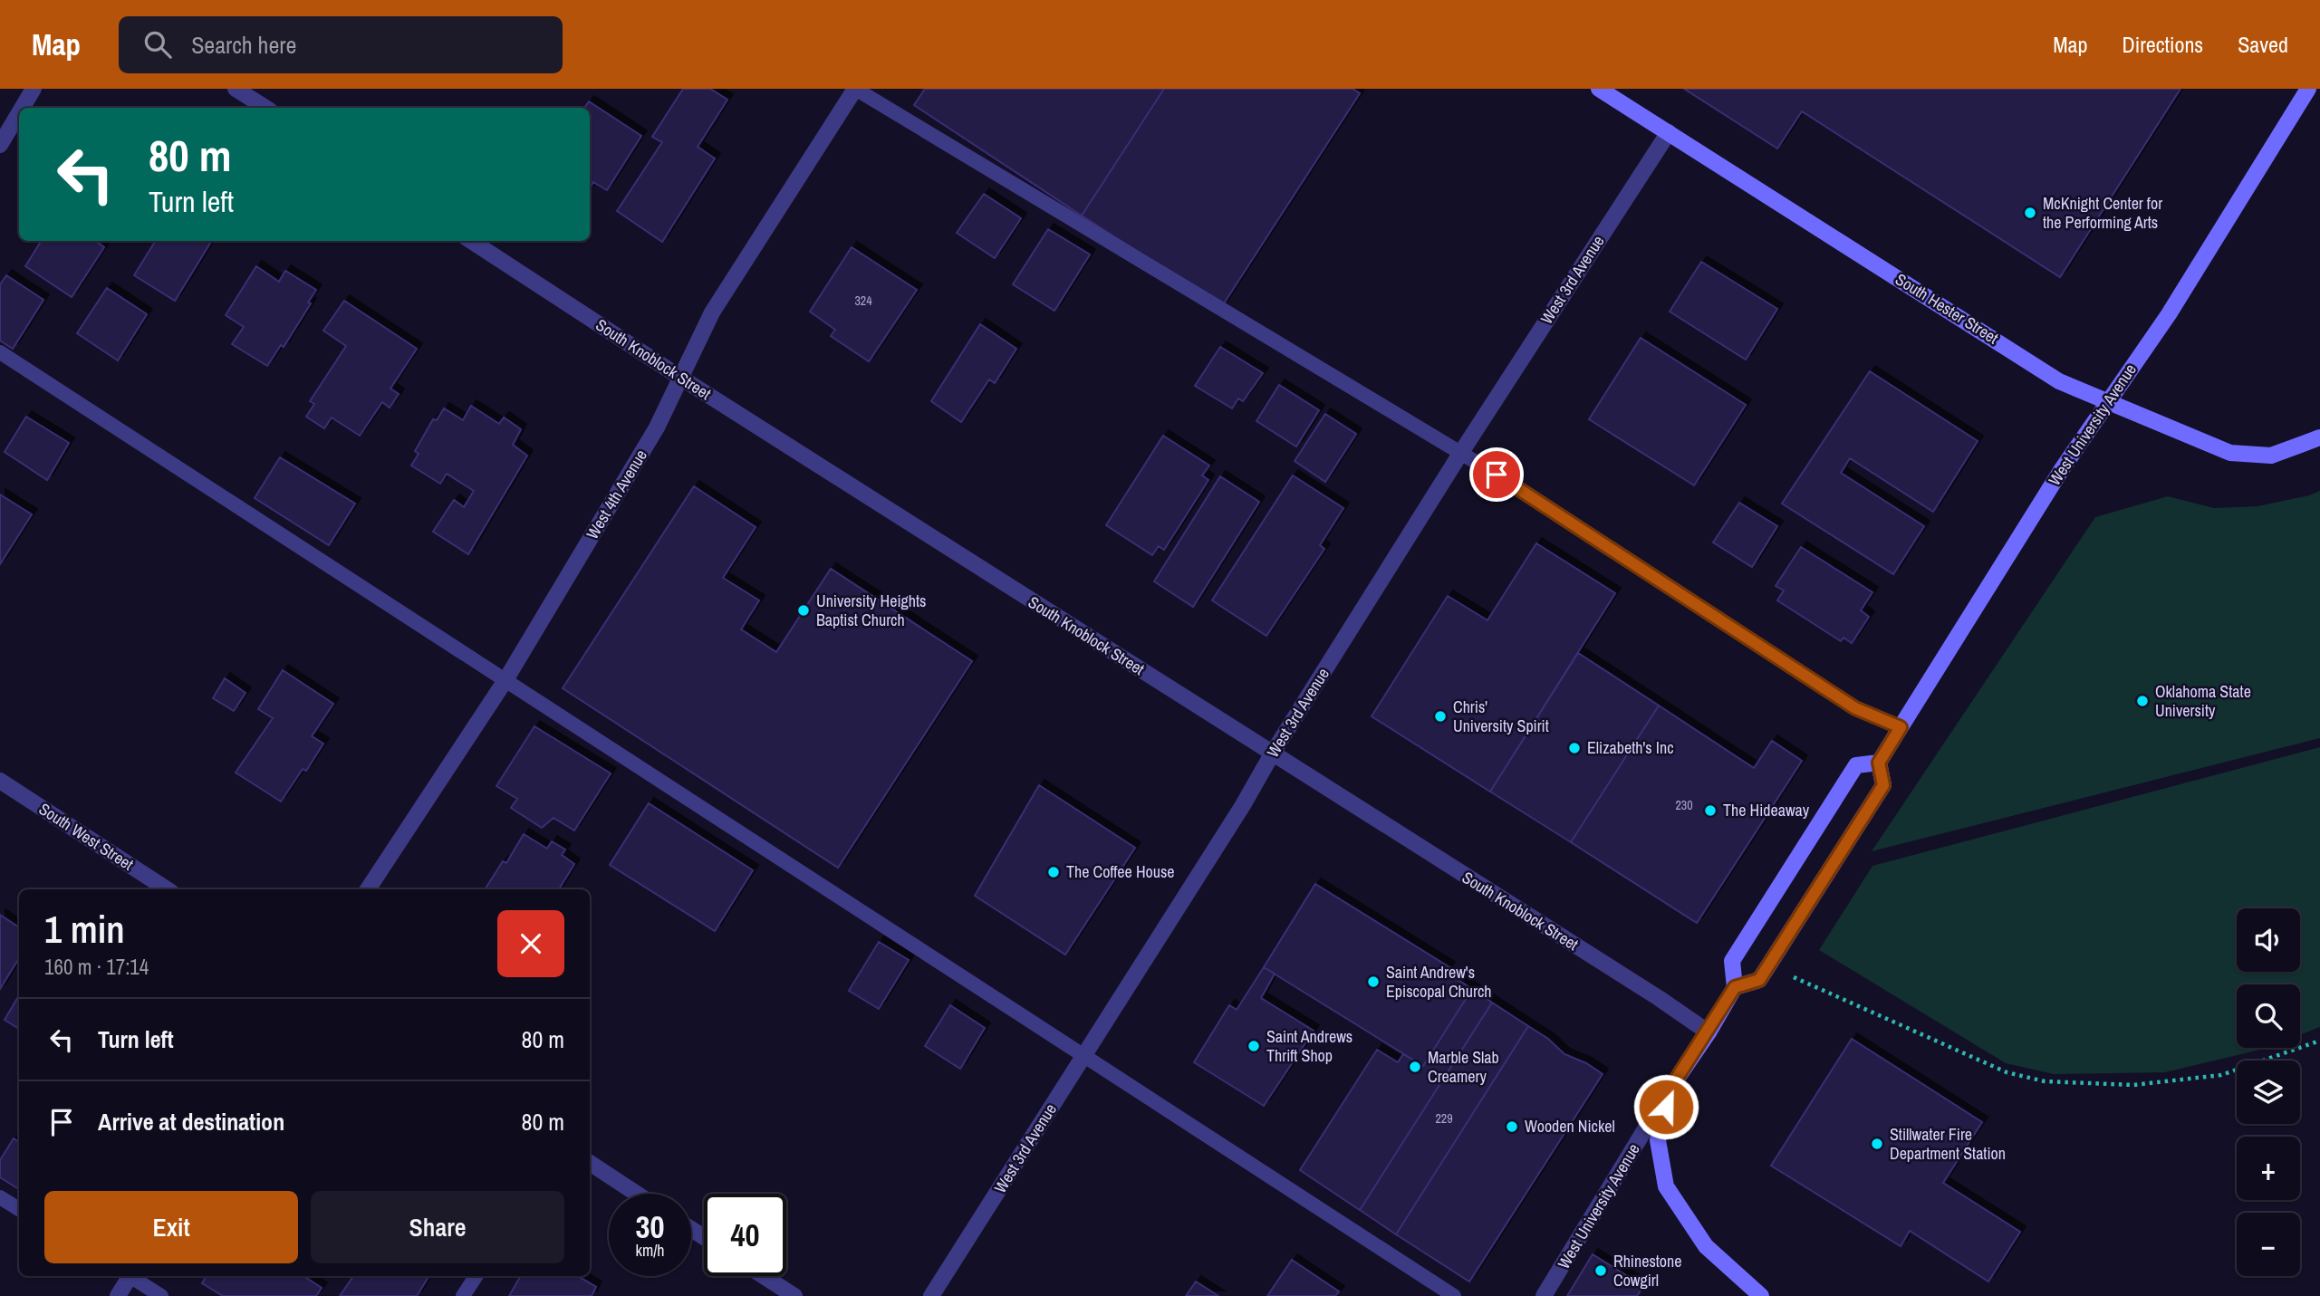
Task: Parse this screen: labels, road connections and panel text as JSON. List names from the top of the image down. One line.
{"streets":{"street":["West 3rd Avenue","South Hester Street","South Knoblock Street","West University Avenue","West 4th Avenue","South West Street"]},"crossings":[["West 3rd Avenue","South Hester Street"],["West 3rd Avenue","South Knoblock Street"],["South Hester Street","West University Avenue"],["South Knoblock Street","West University Avenue"],["South Knoblock Street","West 4th Avenue"]],"places":["McKnight Center for the Performing Arts","University Heights Baptist Church","Oklahoma State University","Chris' University Spirit","Elizabeth's Inc","The Hideaway","The Coffee House","Saint Andrew's Episcopal Church","Saint Andrews Thrift Shop","Marble Slab Creamery","Wooden Nickel","Stillwater Fire Department Station","Rhinestone Cowgirl"],"house_numbers":["324","230","229"],"page":{"header":"Map","search":"Search here","nav":["Map","Directions","Saved"],"turn":["80 m","Turn left"],"heading":["1 min","160 m · 17:14"],"map_buttons":["+","−"],"list":[{"name":"Turn left","value":"80 m"},{"name":"Arrive at destination","value":"80 m"}],"buttons":["Exit","Share"],"speed":"30 km/h","limit":"40"}}
